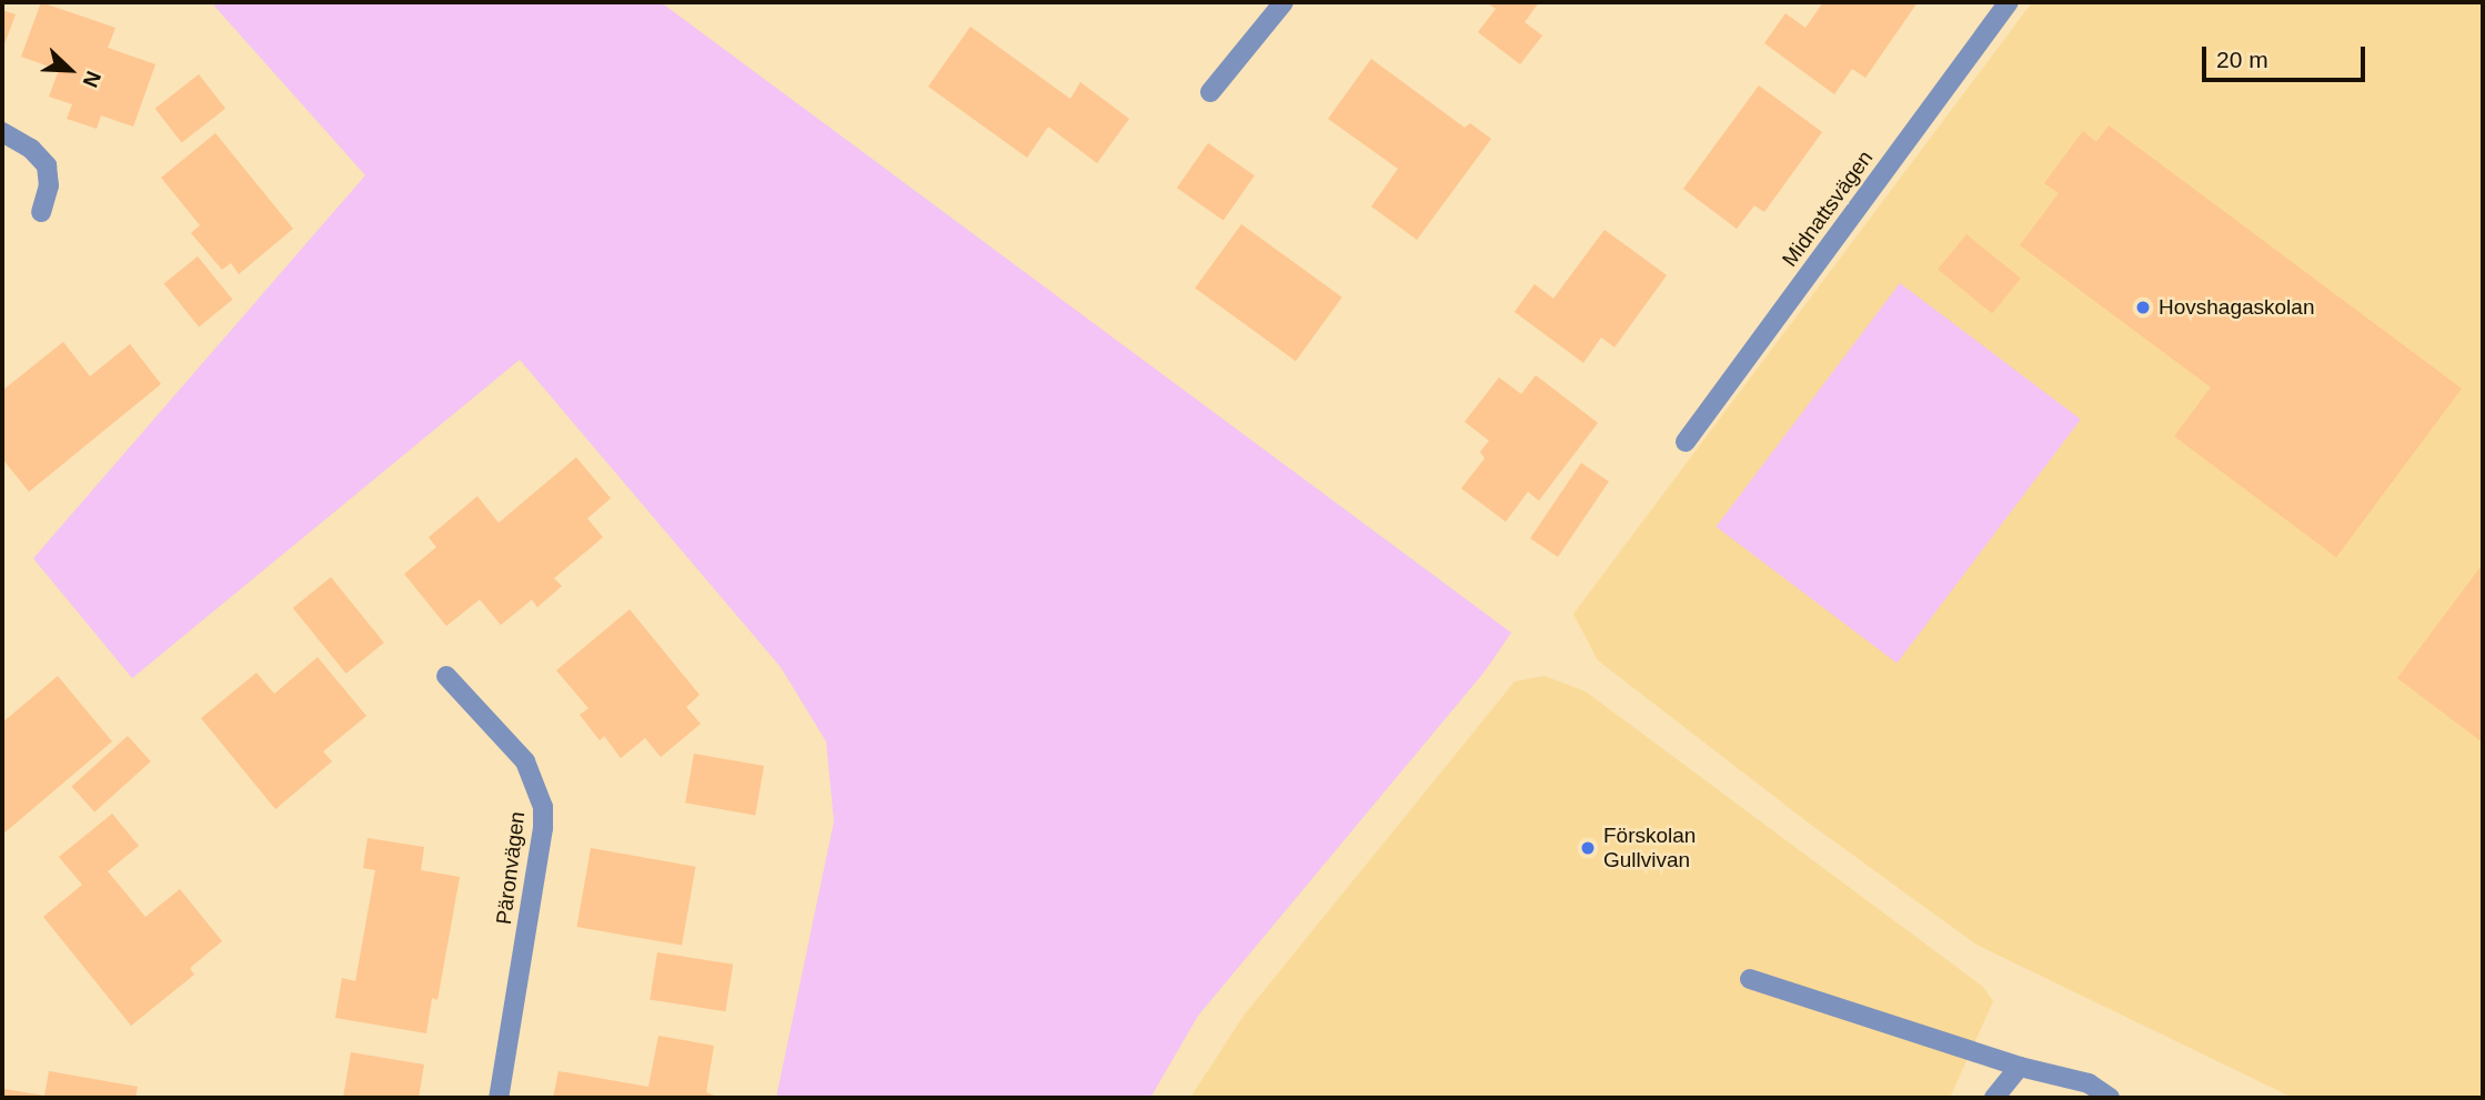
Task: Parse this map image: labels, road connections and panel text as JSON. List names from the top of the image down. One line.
{"streets":{"street":["Midnattsvägen","Päronvägen"]},"places":["Hovshagaskolan","Förskolan Gullvivan"],"scale_bar":"20 m","north":"bottom right"}
